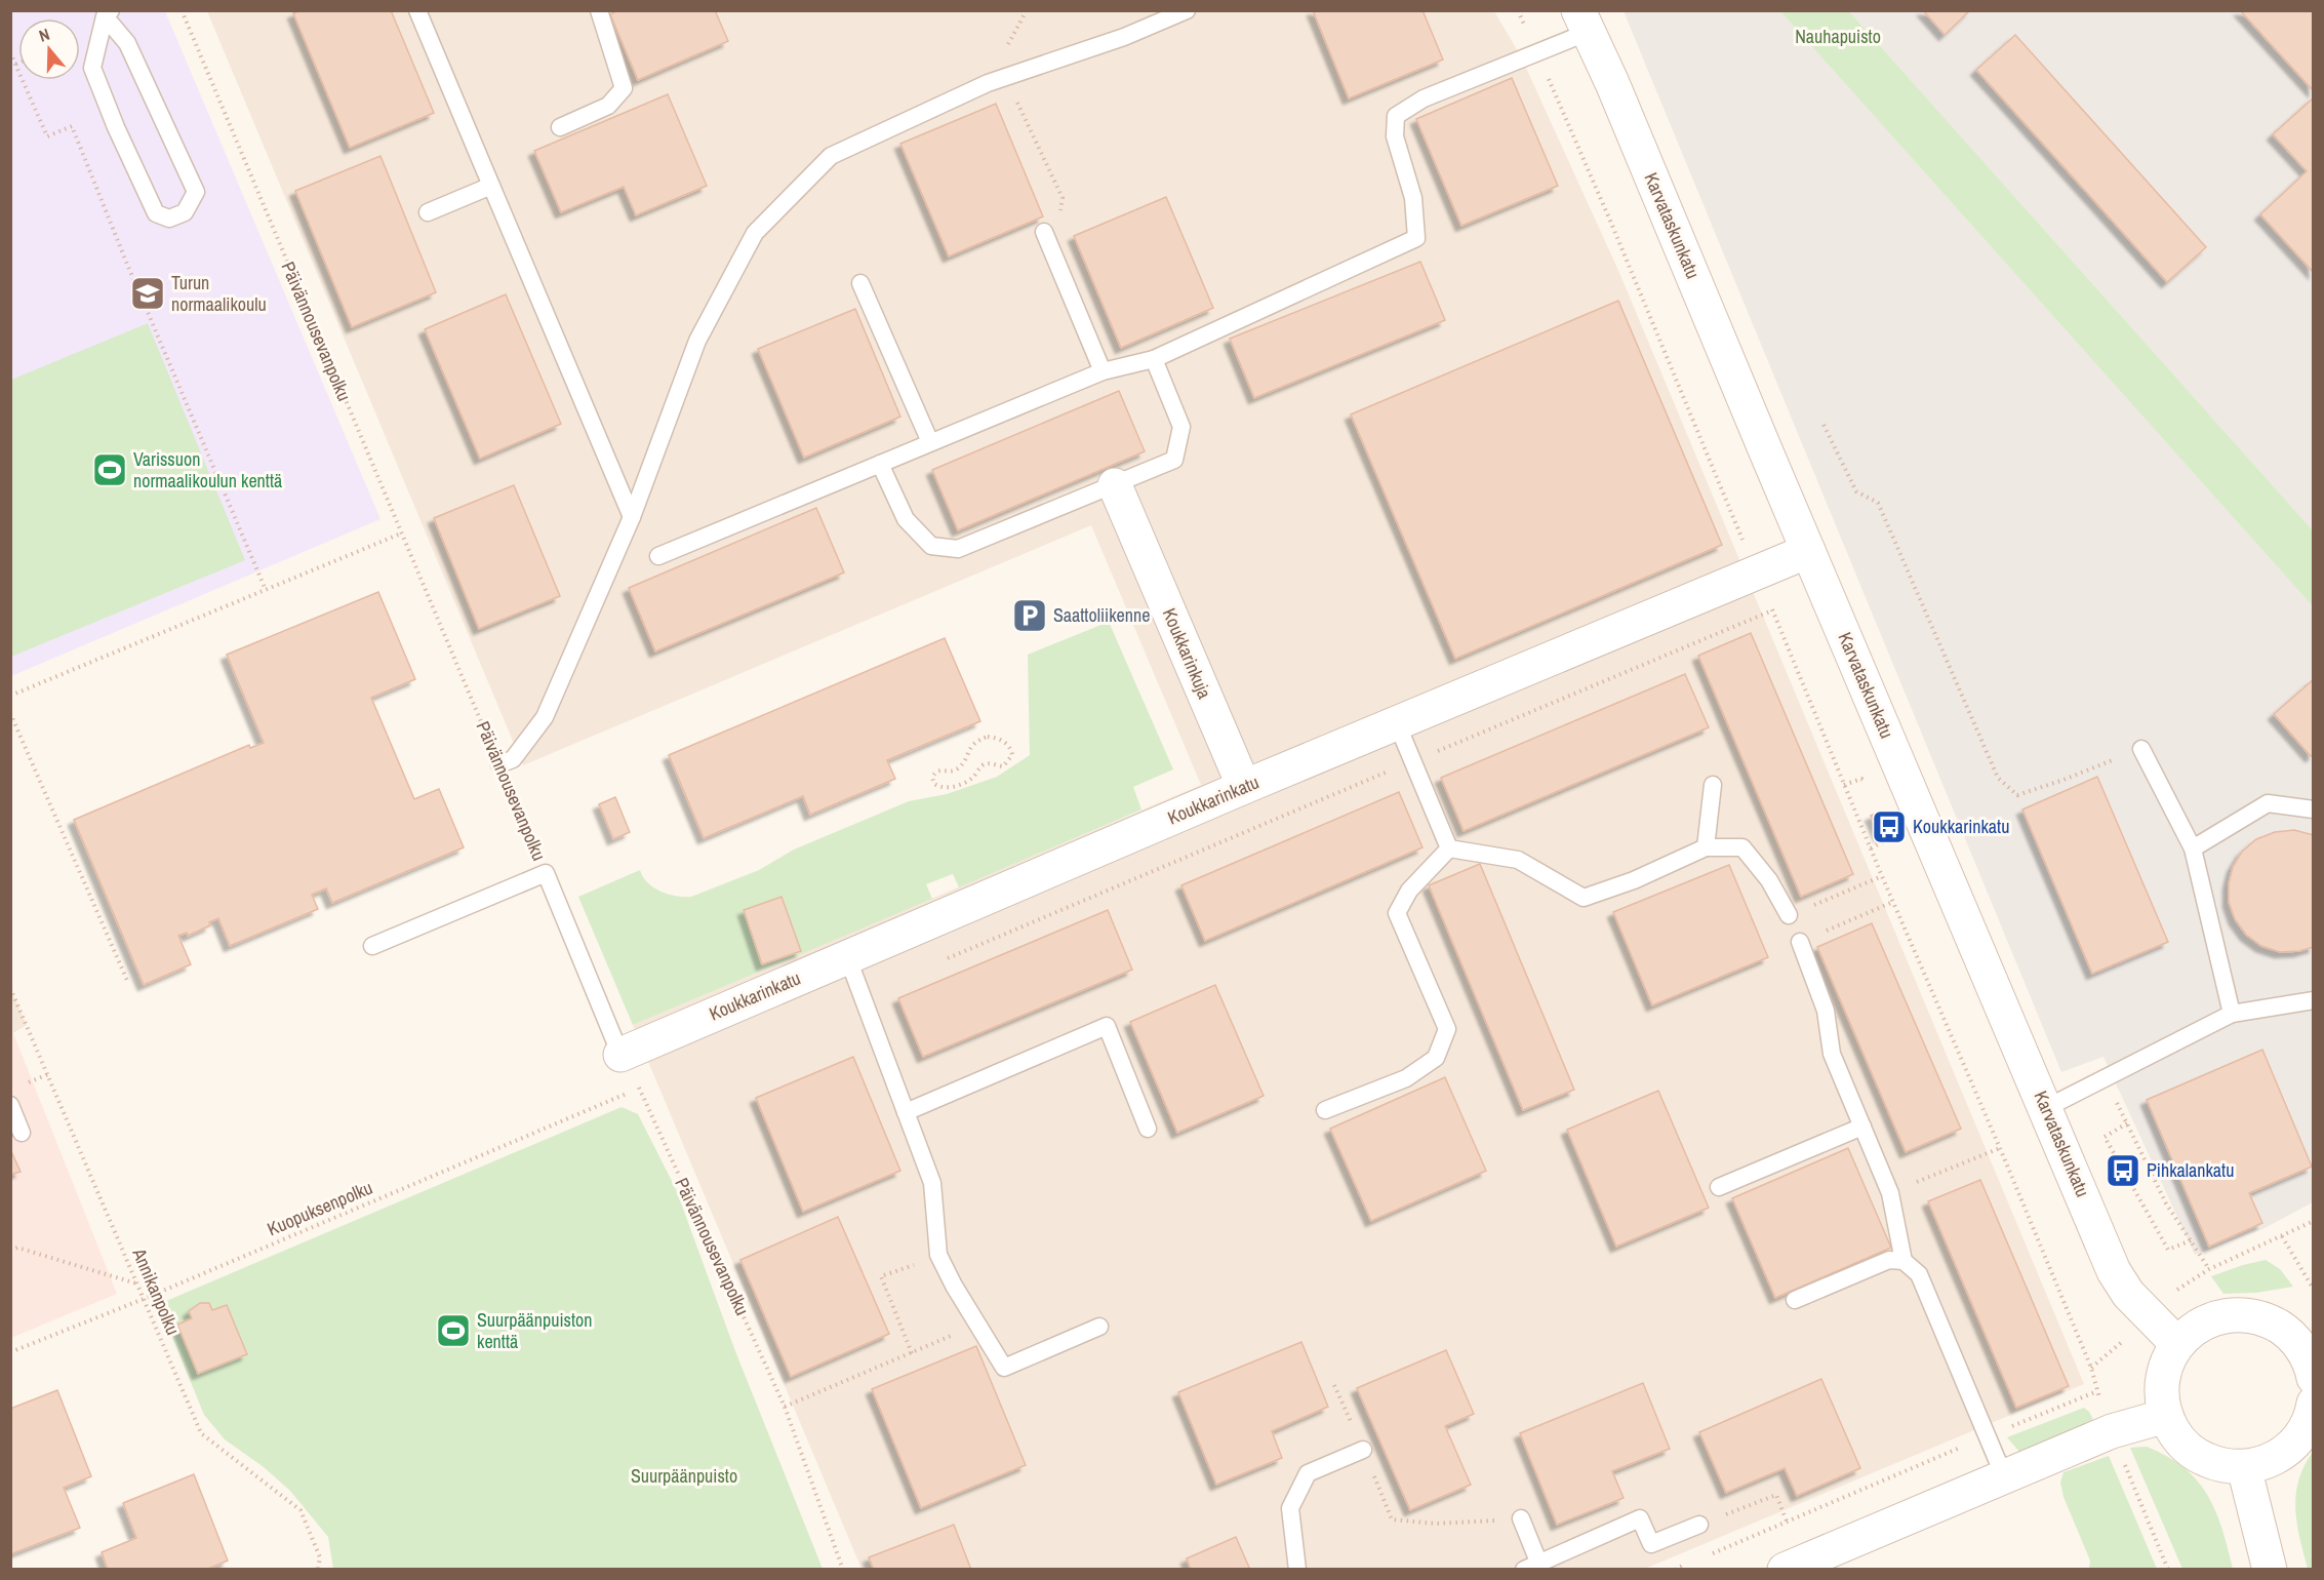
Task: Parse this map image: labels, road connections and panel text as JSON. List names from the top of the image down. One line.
{"streets":{"street":["Karvataskunkatu","Koukkarinkuja","Koukkarinkatu"],"lane":["Päivännousevanpolku"],"path":["Kuopuksenpolku","Annikanpolku"]},"crossings":[["Karvataskunkatu","Koukkarinkatu"],["Päivännousevanpolku","Koukkarinkatu"],["Päivännousevanpolku","Kuopuksenpolku"],["Koukkarinkuja","Koukkarinkatu"],["Kuopuksenpolku","Annikanpolku"]],"parks":["Nauhapuisto","Suurpäänpuisto"],"places":{"school or university":["Turun normaalikoulu"],"sports":["Varissuon normaalikoulun kenttä","Suurpäänpuiston kenttä"],"parking":["Saattoliikenne"],"bus stop":["Koukkarinkatu","Pihkalankatu"]},"north":"top"}
